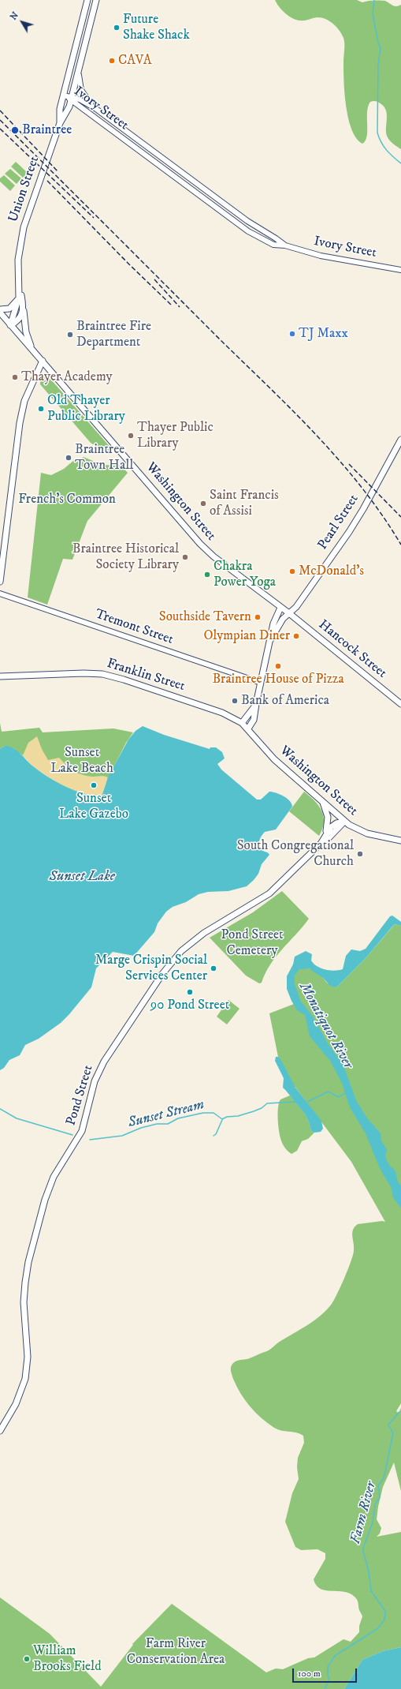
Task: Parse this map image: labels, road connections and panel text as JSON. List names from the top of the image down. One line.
{"streets":{"main road":["Union Street","Washington Street","Pearl Street","Hancock Street","Franklin Street","Pond Street"],"street":["Ivory Street","Tremont Street"]},"crossings":[["Ivory Street","Union Street"],["Union Street","Washington Street"],["Washington Street","Pearl Street"],["Washington Street","Hancock Street"],["Washington Street","Franklin Street"],["Washington Street","Pond Street"],["Pearl Street","Hancock Street"]],"water":["Sunset Lake","Monatiquot River","Sunset Stream","Farm River"],"parks":["French's Common","Sunset Lake Beach","Pond Street Cemetery","Farm River Conservation Area"],"places":["Future Shake Shack","CAVA","Braintree","TJ Maxx","Braintree Fire Department","Thayer Academy","Old Thayer Public Library","Thayer Public Library","Braintree Town Hall","Saint Francis of Assisi","Braintree Historical Society Library","McDonald's","Chakra Power Yoga","Southside Tavern","Olympian Diner","Braintree House of Pizza","Bank of America","Sunset Lake Gazebo","South Congregational Church","Marge Crispin Social Services Center","90 Pond Street","William Brooks Field"],"scale_bar":"100 m","north":"top left"}
